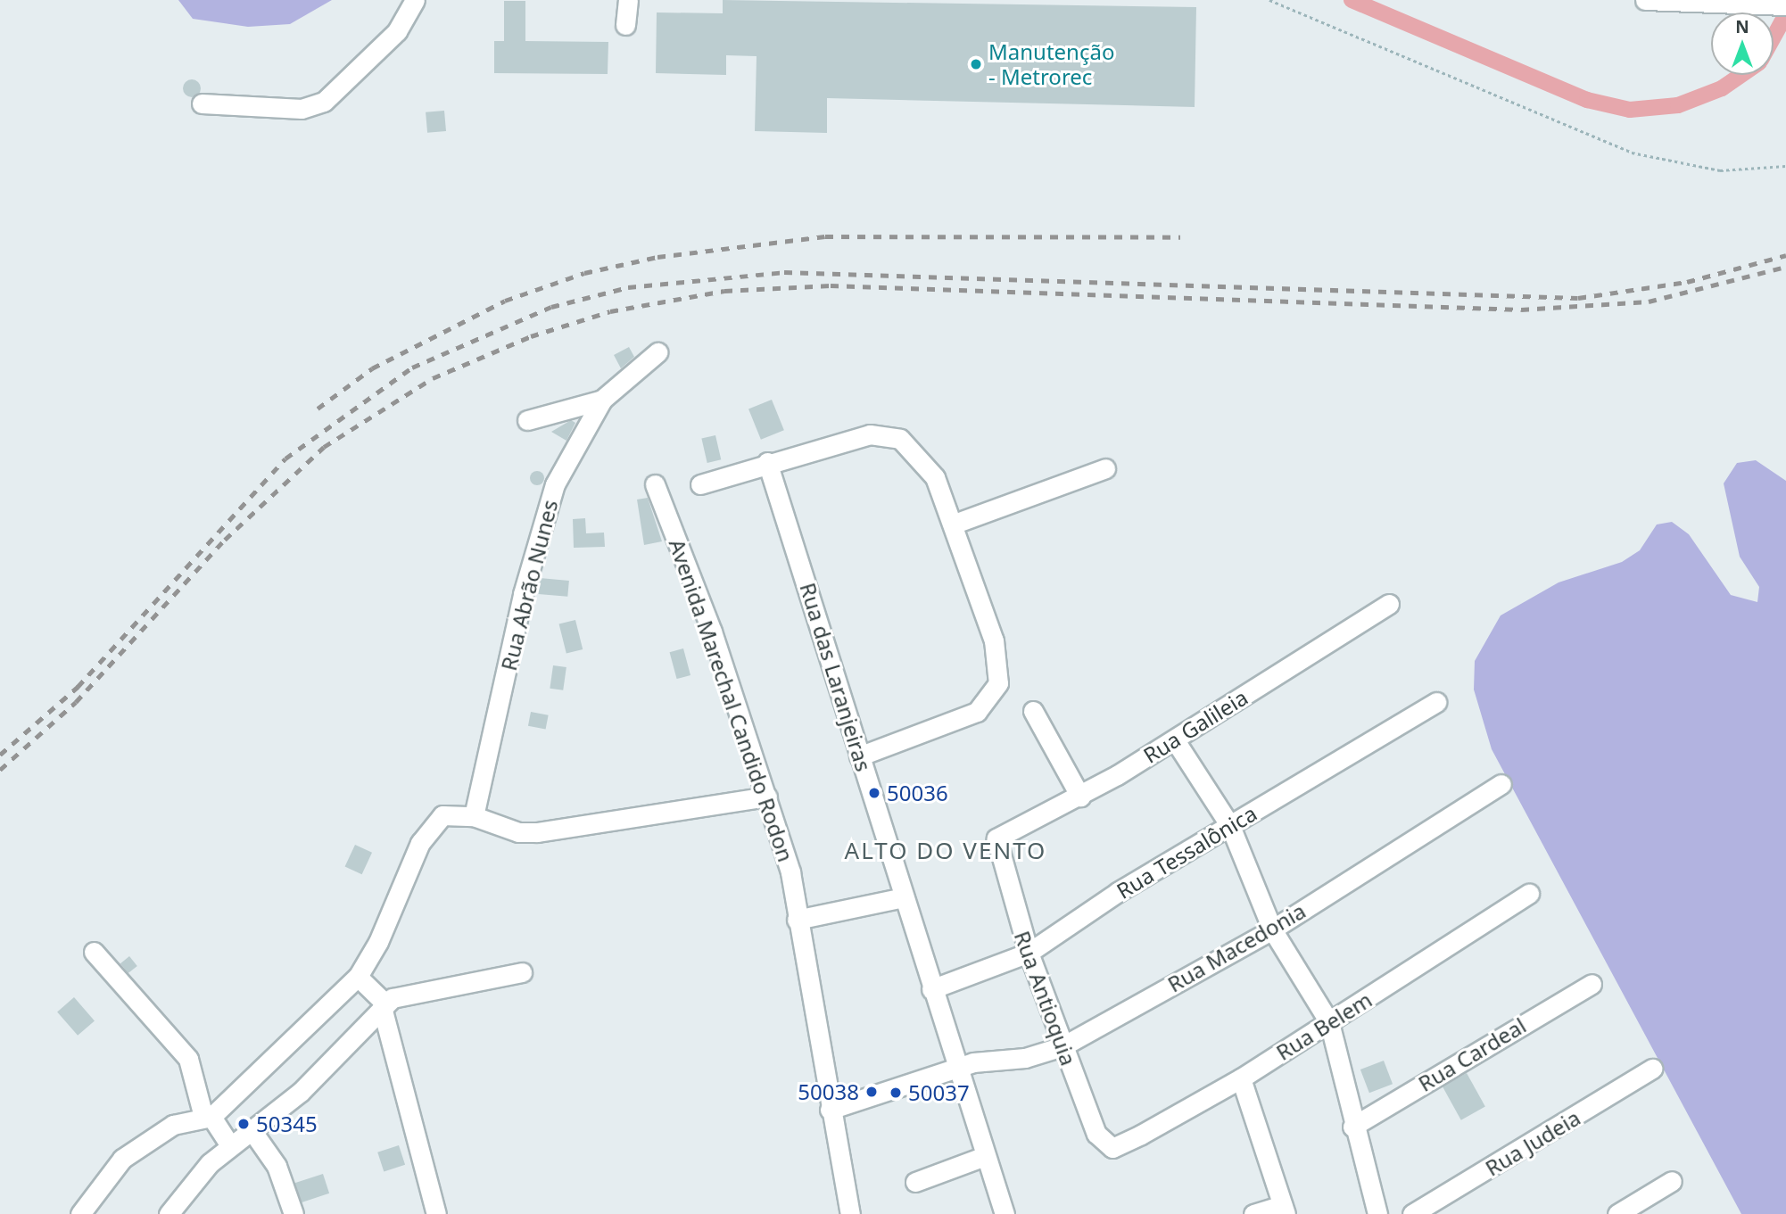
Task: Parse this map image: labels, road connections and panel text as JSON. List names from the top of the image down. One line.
{"streets":{"street":["Rua Abrão Nunes","Rua das Laranjeiras","Avenida Marechal Candido Rodon","Rua Galileia","Rua Tessalônica","Rua Macedonia","Rua Antioquia","Rua Belem","Rua Cardeal","Rua Judeia"]},"crossings":[["Rua das Laranjeiras","Rua Tessalônica"],["Rua das Laranjeiras","Rua Macedonia"],["Avenida Marechal Candido Rodon","Rua Macedonia"],["Rua Galileia","Rua Antioquia"],["Rua Tessalônica","Rua Antioquia"],["Rua Macedonia","Rua Antioquia"],["Rua Antioquia","Rua Belem"]],"districts":["ALTO DO VENTO"],"places":["Manutenção - Metrorec","50036","50038","50037","50345"],"north":"top"}
